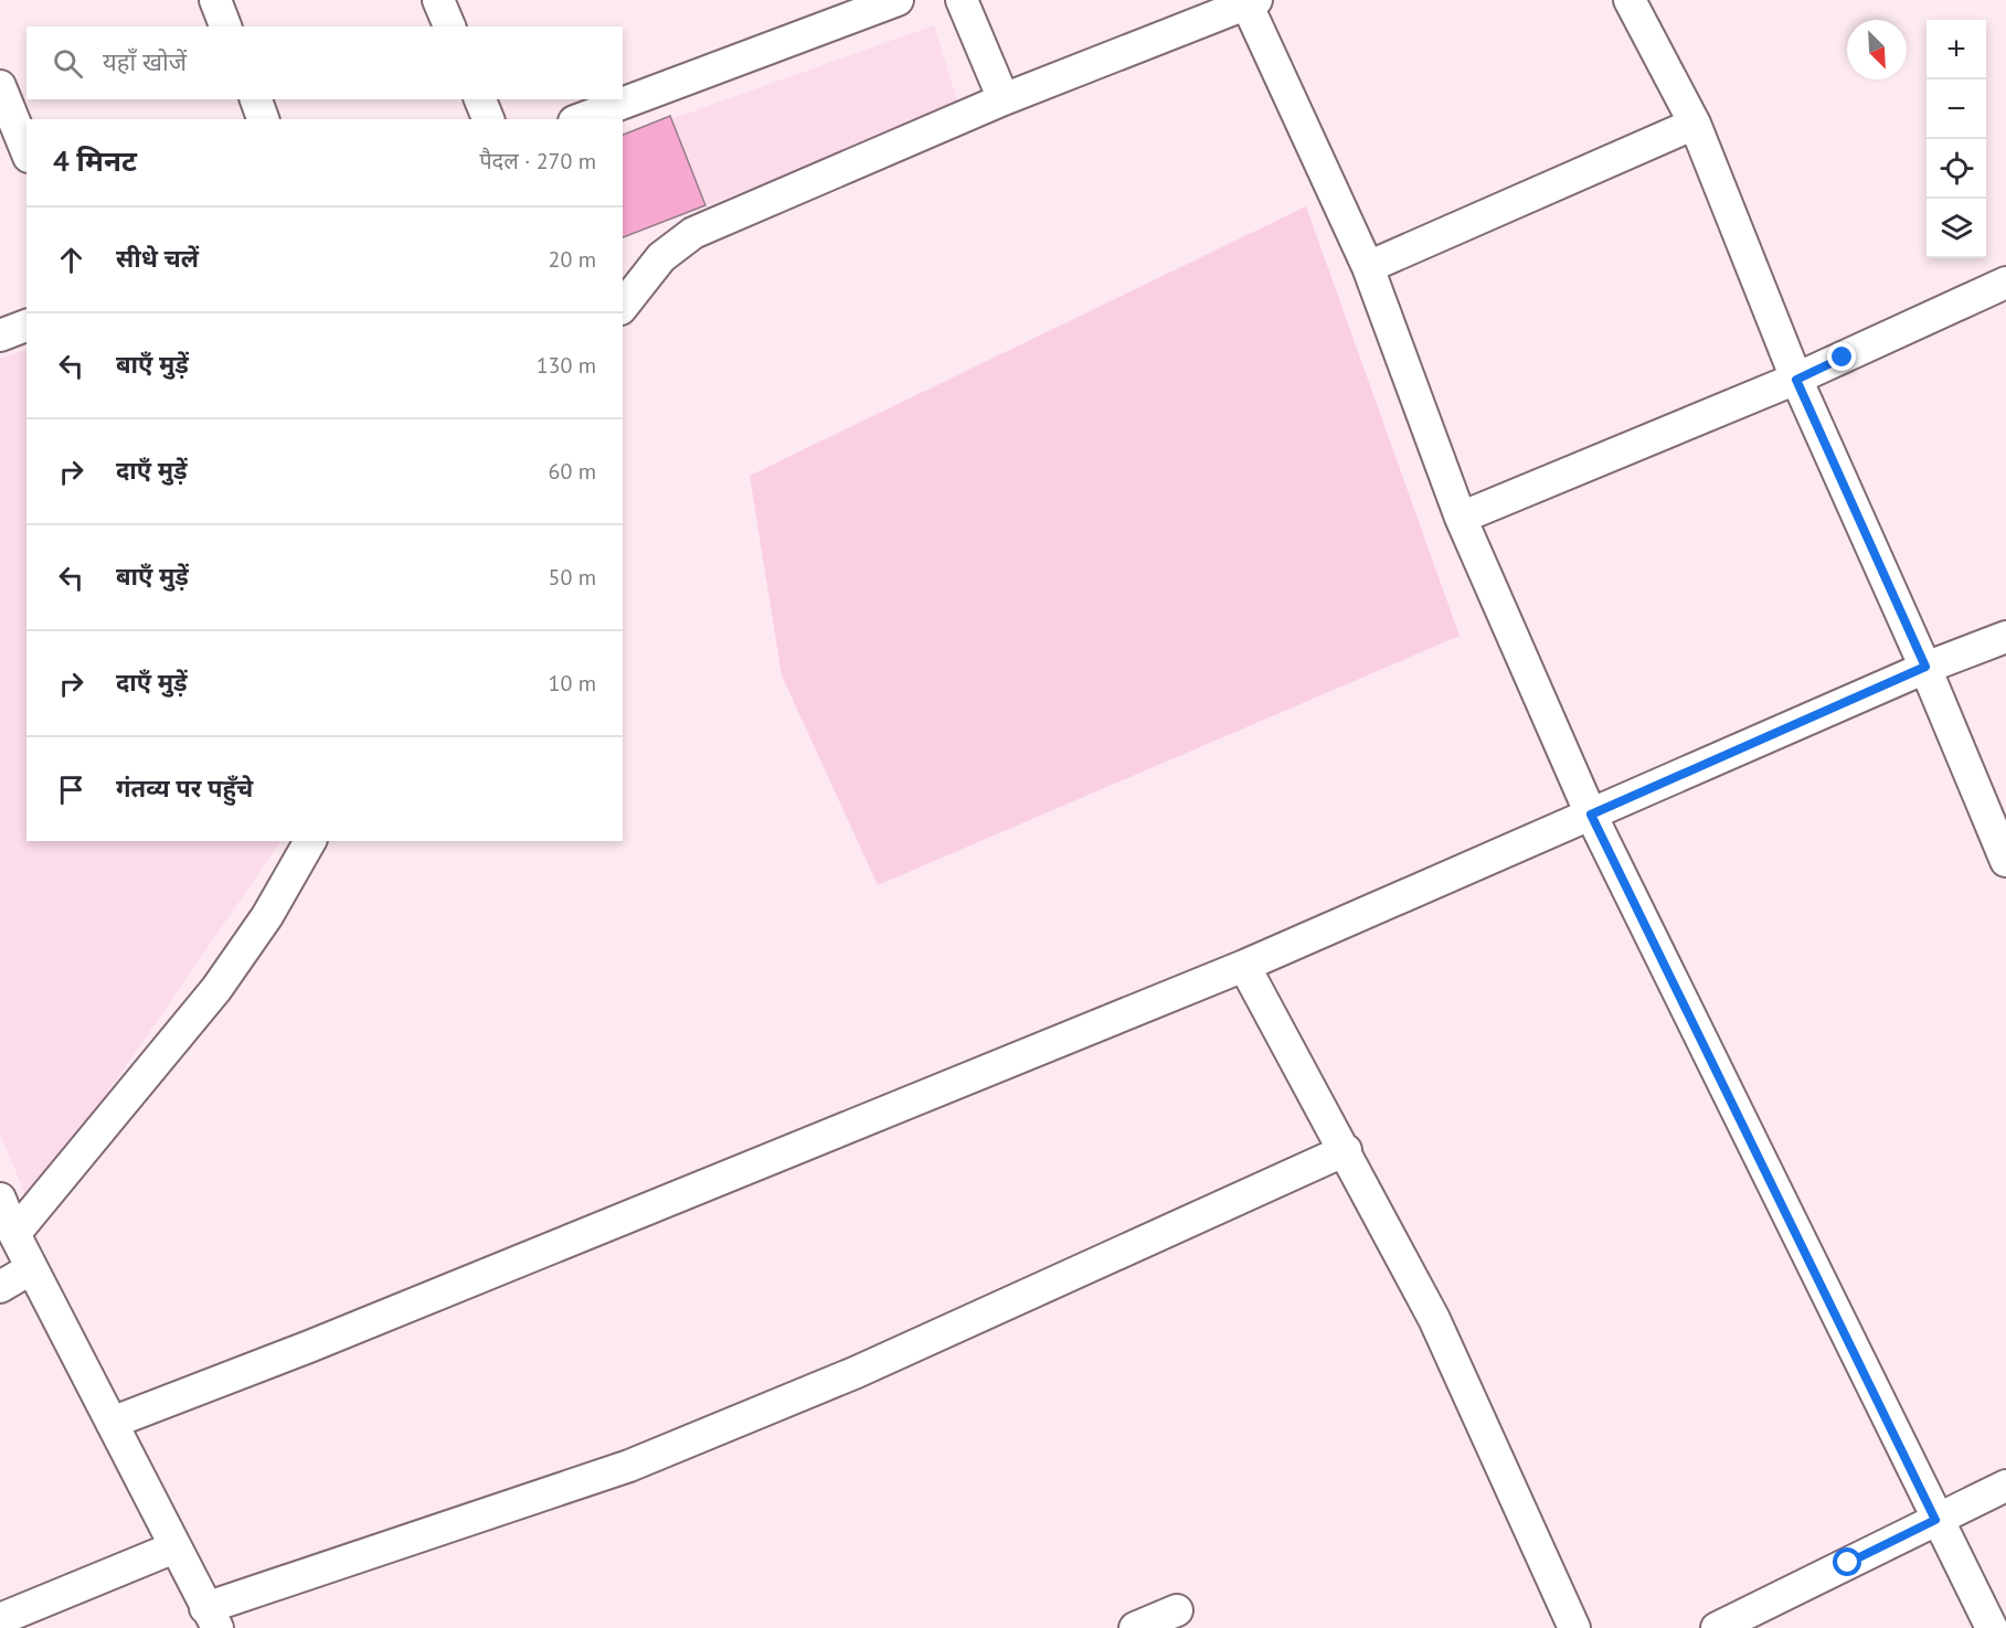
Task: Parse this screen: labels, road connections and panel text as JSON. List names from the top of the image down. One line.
{"north":"bottom right","page":{"map_buttons":["+","−"],"search":"यहाँ खोजें","heading":["4 मिनट","पैदल · 270 m"],"list":[["सीधे चलें","20 m"],["बाएँ मुड़ें","130 m"],["दाएँ मुड़ें","60 m"],["बाएँ मुड़ें","50 m"],["दाएँ मुड़ें","10 m"],"गंतव्य पर पहुँचे"]}}
